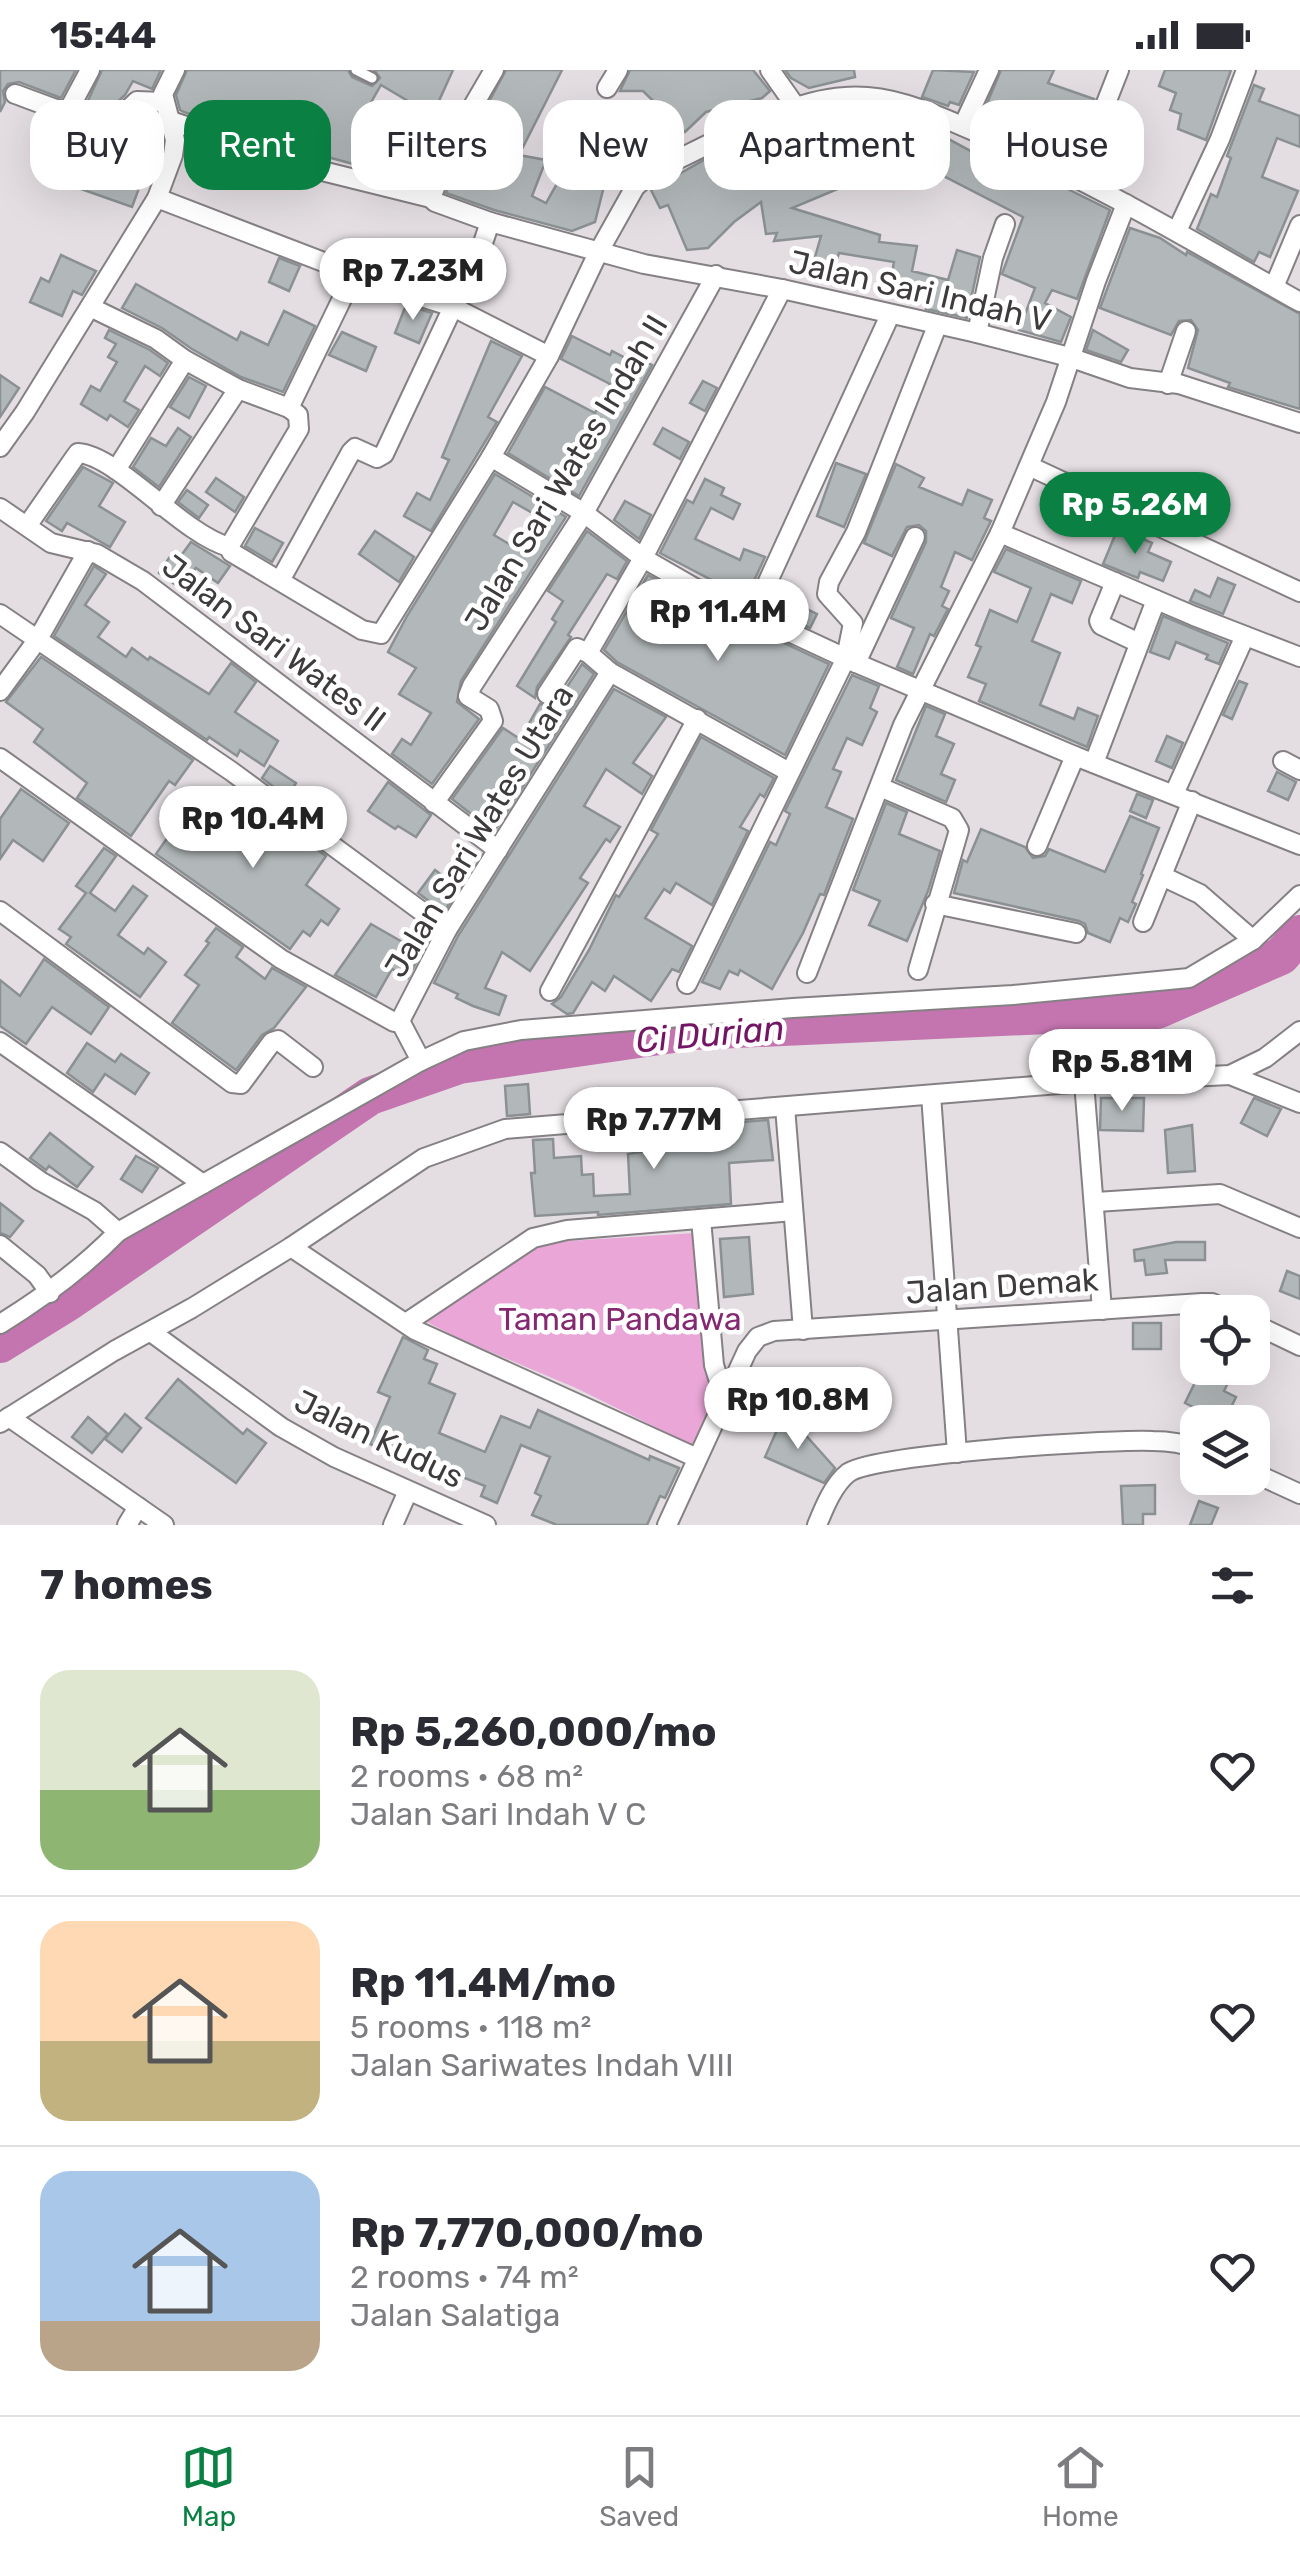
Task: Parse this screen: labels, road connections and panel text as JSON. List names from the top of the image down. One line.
{"streets":{"street":["Jalan Sari Indah V","Jalan Sari Wates Indah II","Jalan Sari Wates II","Jalan Sari Wates Utara","Jalan Demak","Jalan Kudus"]},"crossings":[["Jalan Sari Indah V","Jalan Sari Wates Indah II"],["Jalan Sari Wates Indah II","Jalan Sari Wates II"],["Jalan Sari Wates II","Jalan Sari Wates Utara"]],"water":["Ci Durian"],"parks":["Taman Pandawa"],"page":{"status":"15:44","chip":["Buy","Rent","Filters","New","Apartment","House"],"price":["Rp 7.23M","Rp 5.26M","Rp 11.4M","Rp 10.4M","Rp 5.81M","Rp 7.77M","Rp 10.8M"],"heading":"7 homes","list":[{"name":"Rp 5,260,000/mo","note":"2 rooms · 68 m² · Jalan Sari Indah V C"},{"name":"Rp 11.4M/mo","note":"5 rooms · 118 m² · Jalan Sariwates Indah VIII"},{"name":"Rp 7,770,000/mo","note":"2 rooms · 74 m² · Jalan Salatiga"}],"tabs":["Map","Saved","Home"]}}
